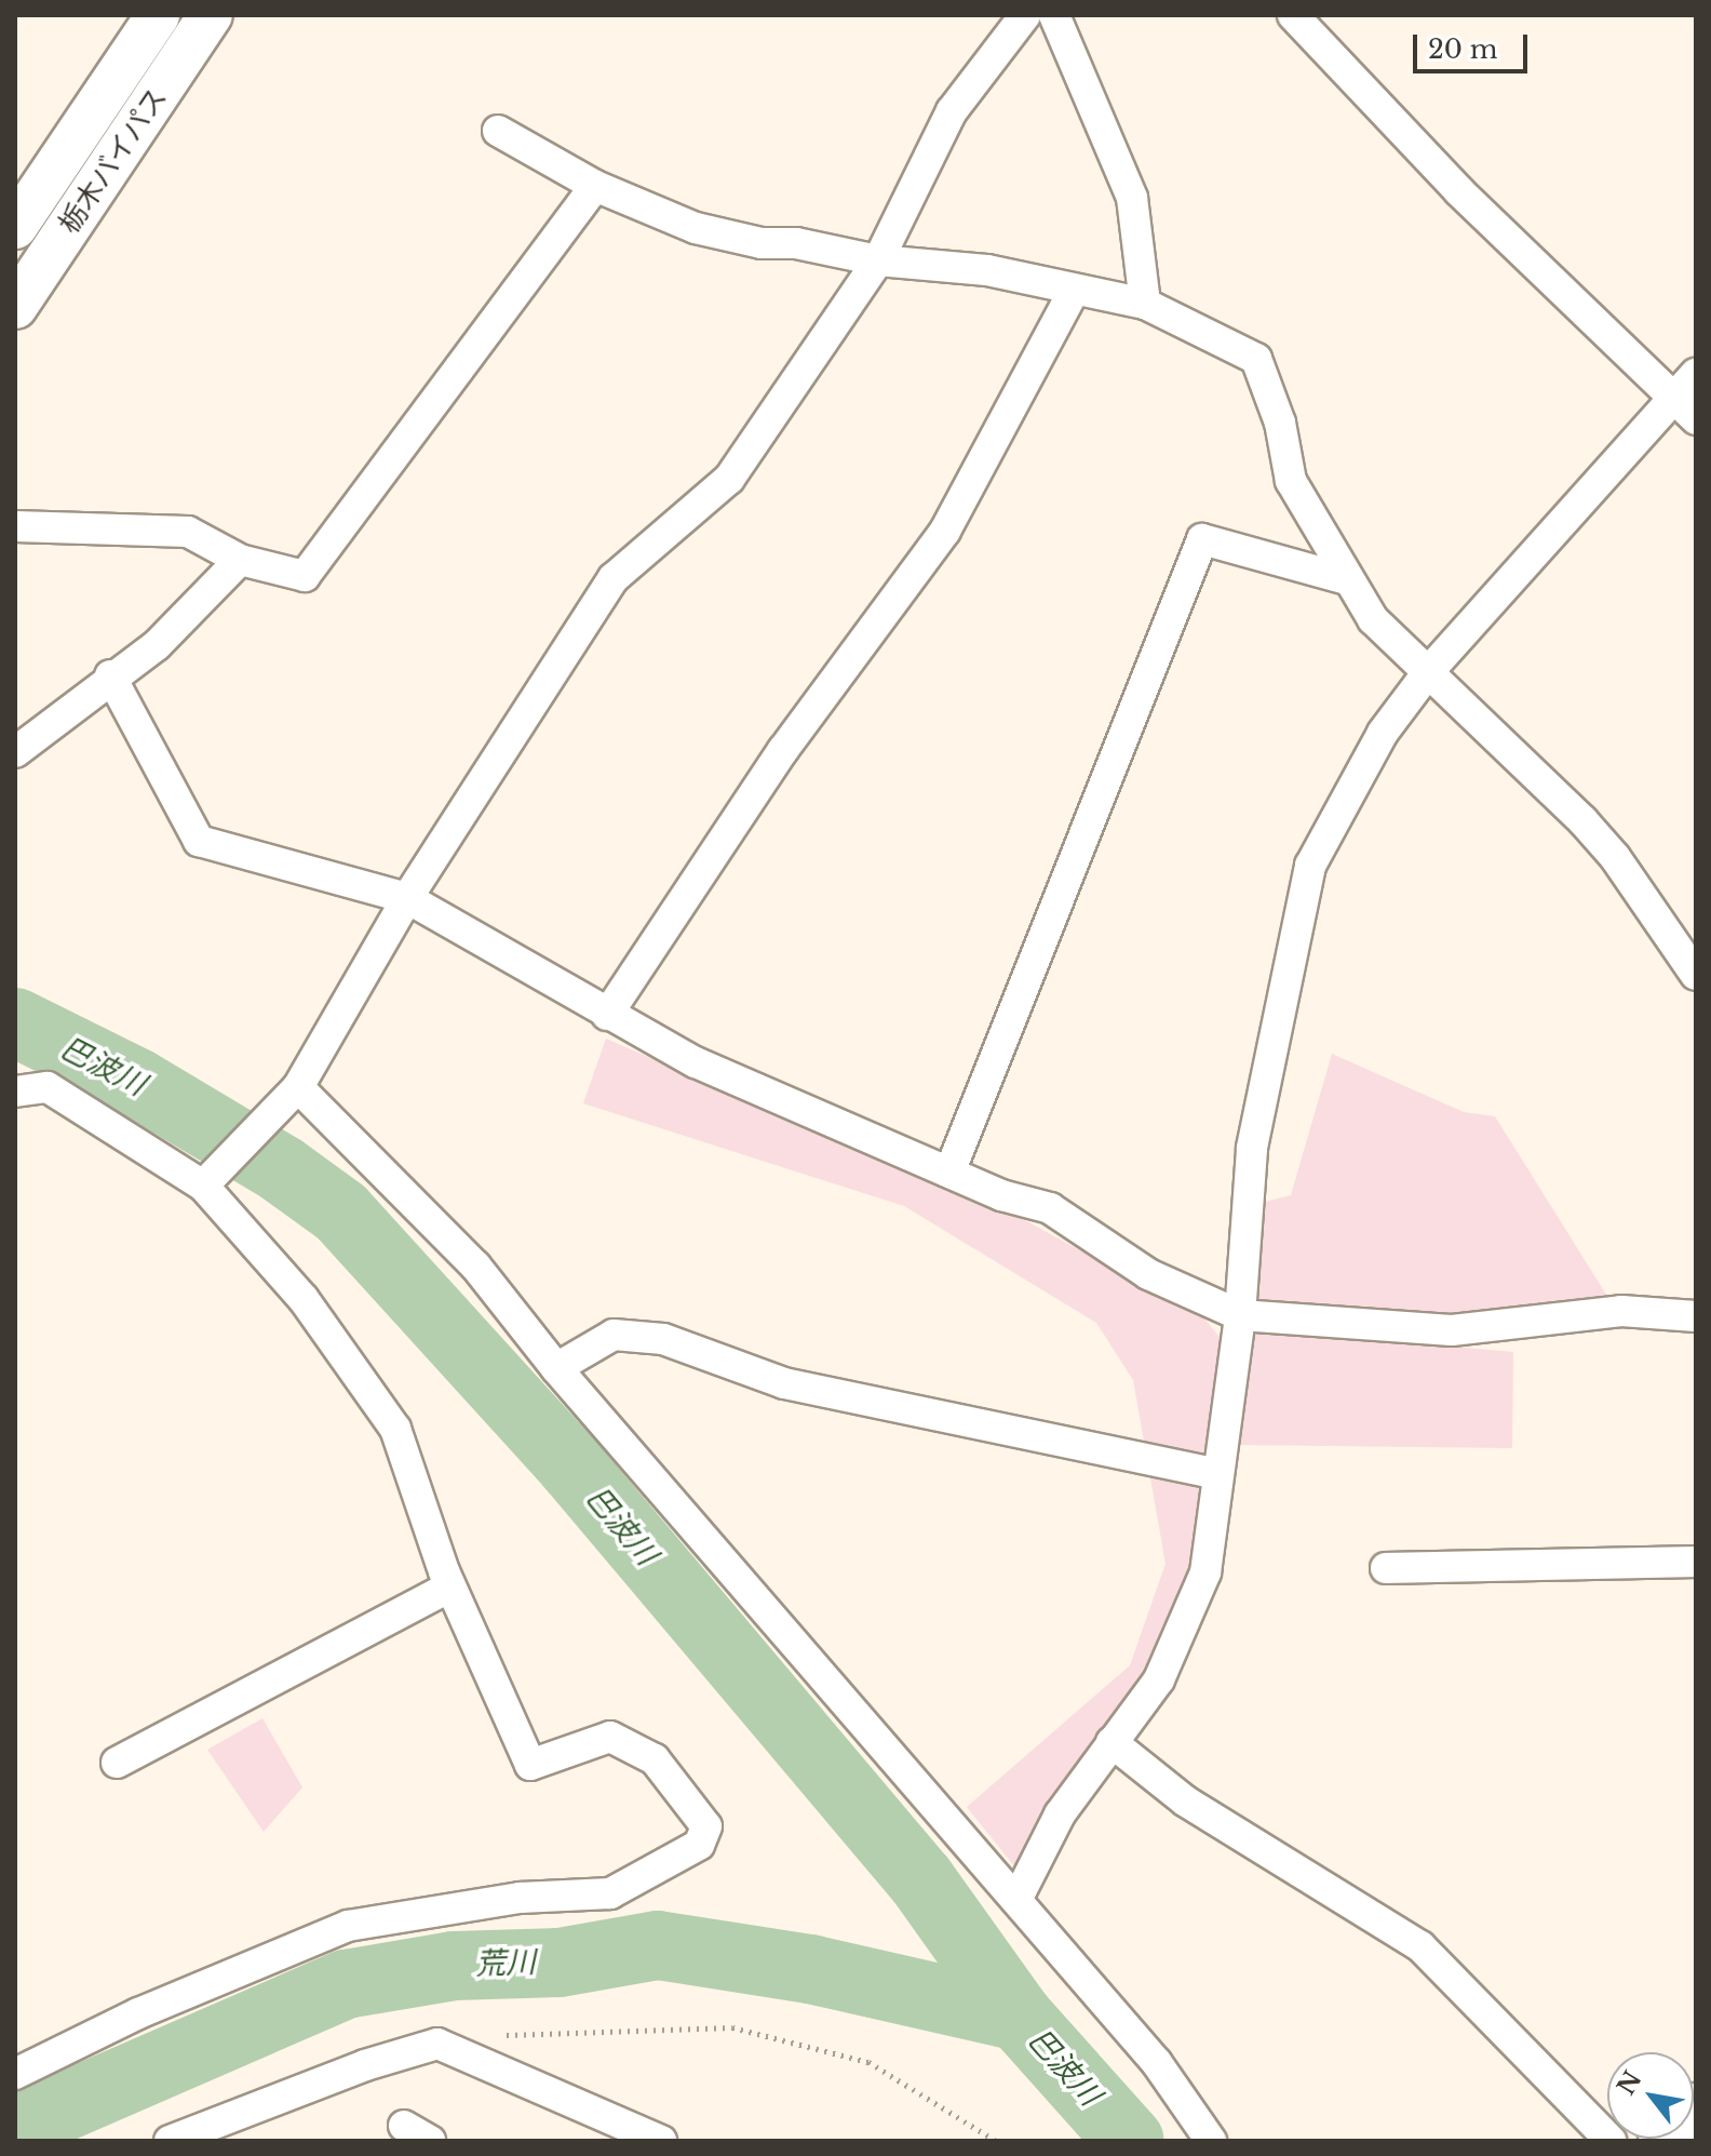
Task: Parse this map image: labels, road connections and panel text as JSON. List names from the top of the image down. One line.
{"streets":{"main road":["栃木バイパス"]},"water":["巴波川","荒川"],"scale_bar":"20 m","north":"top left"}
